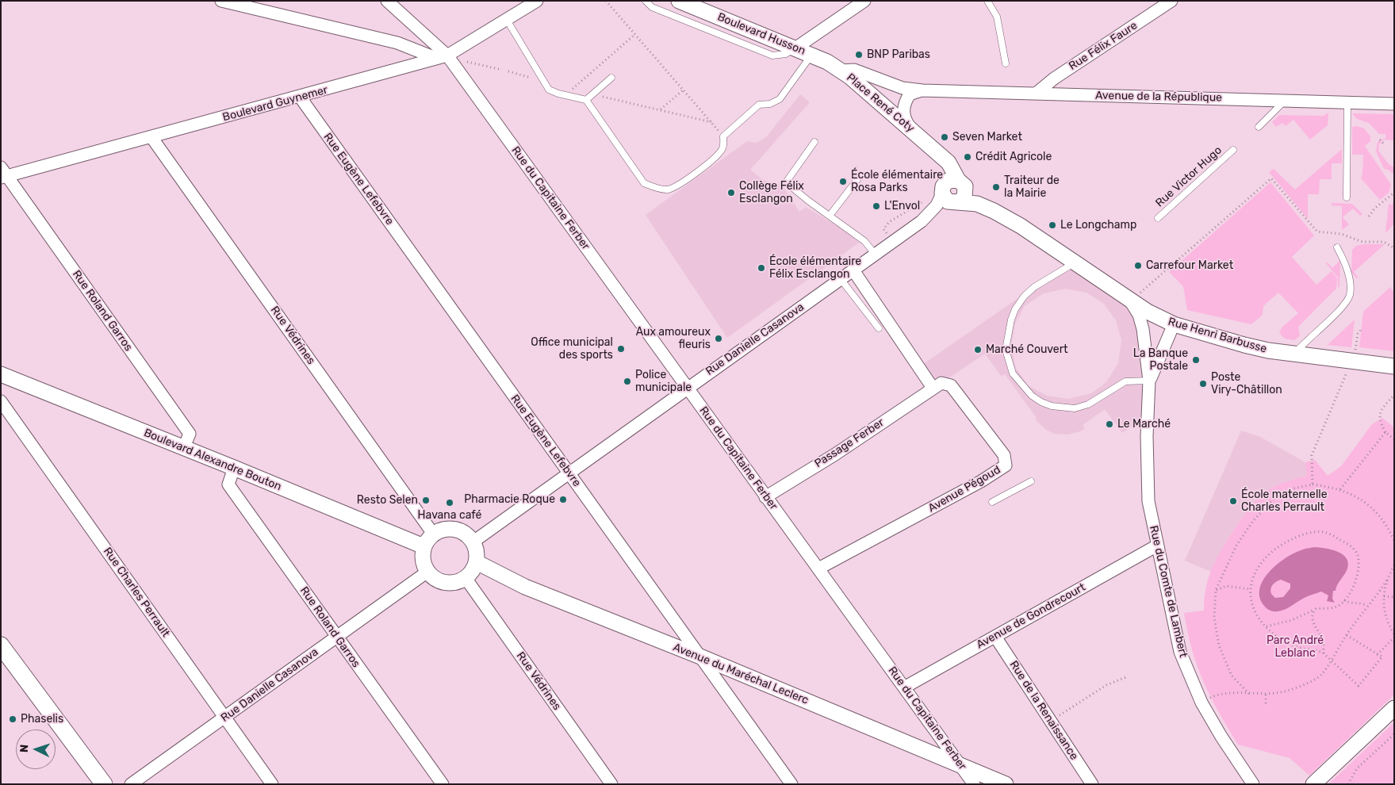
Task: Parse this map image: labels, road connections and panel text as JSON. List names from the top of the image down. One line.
{"streets":{"street":["Boulevard Husson","Rue Félix Faure","Avenue de la République","Place René Coty","Boulevard Guynemer","Rue Eugène Lefebvre","Rue du Capitaine Ferber","Rue Roland Garros","Rue Védrines","Rue Henri Barbusse","Rue Danielle Casanova","Passage Ferber","Boulevard Alexandre Bouton","Avenue Pégoud","Rue du Comte de Lambert","Rue Charles Perrault","Avenue de Gondrecourt","Avenue du Maréchal Leclerc","Rue de la Renaissance"],"lane":["Rue Victor Hugo"]},"crossings":[["Boulevard Husson","Place René Coty"],["Rue Félix Faure","Avenue de la République"],["Avenue de la République","Place René Coty"],["Boulevard Guynemer","Rue Eugène Lefebvre"],["Boulevard Guynemer","Rue du Capitaine Ferber"],["Boulevard Guynemer","Rue Roland Garros"],["Boulevard Guynemer","Rue Védrines"],["Rue Eugène Lefebvre","Rue Danielle Casanova"],["Rue Eugène Lefebvre","Avenue du Maréchal Leclerc"],["Rue du Capitaine Ferber","Rue Danielle Casanova"],["Rue du Capitaine Ferber","Passage Ferber"],["Rue du Capitaine Ferber","Avenue Pégoud"],["Rue du Capitaine Ferber","Avenue de Gondrecourt"],["Rue du Capitaine Ferber","Avenue du Maréchal Leclerc"],["Rue Roland Garros","Rue Danielle Casanova"],["Rue Roland Garros","Boulevard Alexandre Bouton"],["Rue Védrines","Rue Danielle Casanova"],["Rue Védrines","Boulevard Alexandre Bouton"],["Rue Védrines","Avenue du Maréchal Leclerc"],["Rue Henri Barbusse","Rue Danielle Casanova"],["Rue Henri Barbusse","Rue du Comte de Lambert"],["Rue Danielle Casanova","Boulevard Alexandre Bouton"],["Rue Danielle Casanova","Rue Charles Perrault"],["Rue Danielle Casanova","Avenue du Maréchal Leclerc"],["Passage Ferber","Avenue Pégoud"],["Boulevard Alexandre Bouton","Avenue du Maréchal Leclerc"],["Rue du Comte de Lambert","Avenue de Gondrecourt"],["Avenue de Gondrecourt","Rue de la Renaissance"]],"parks":["Parc André Leblanc"],"places":["BNP Paribas","Seven Market","Crédit Agricole","École élémentaire Rosa Parks","Traiteur de la Mairie","Collège Félix Esclangon","L'Envol","Le Longchamp","Carrefour Market","École élémentaire Félix Esclangon","Aux amoureux fleuris","Office municipal des sports","Marché Couvert","La Banque Postale","Police municipale","Poste Viry-Châtillon","Le Marché","Pharmacie Roque","Resto Selen","École maternelle Charles Perrault","Havana café","Phaselis"],"north":"left"}
